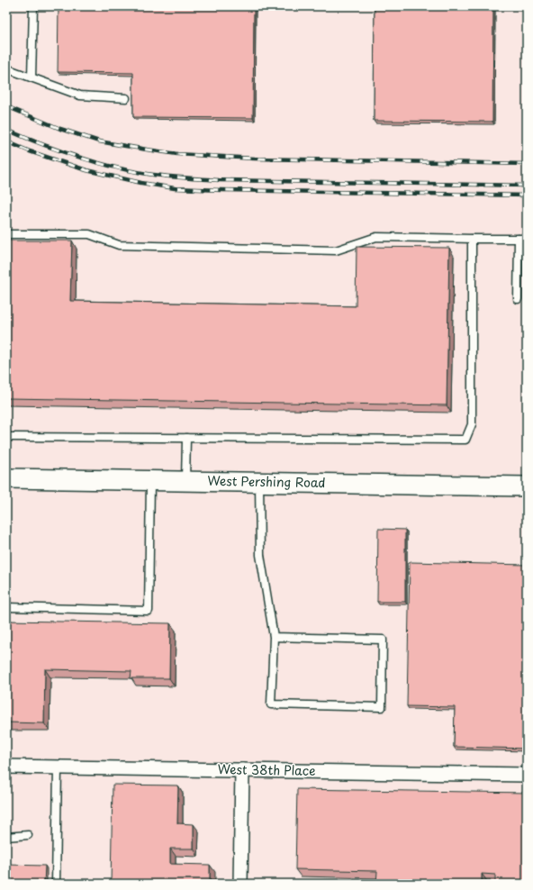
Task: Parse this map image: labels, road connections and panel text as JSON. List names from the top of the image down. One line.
{"streets":{"main road":["West Pershing Road"],"street":["West 38th Place"]}}
